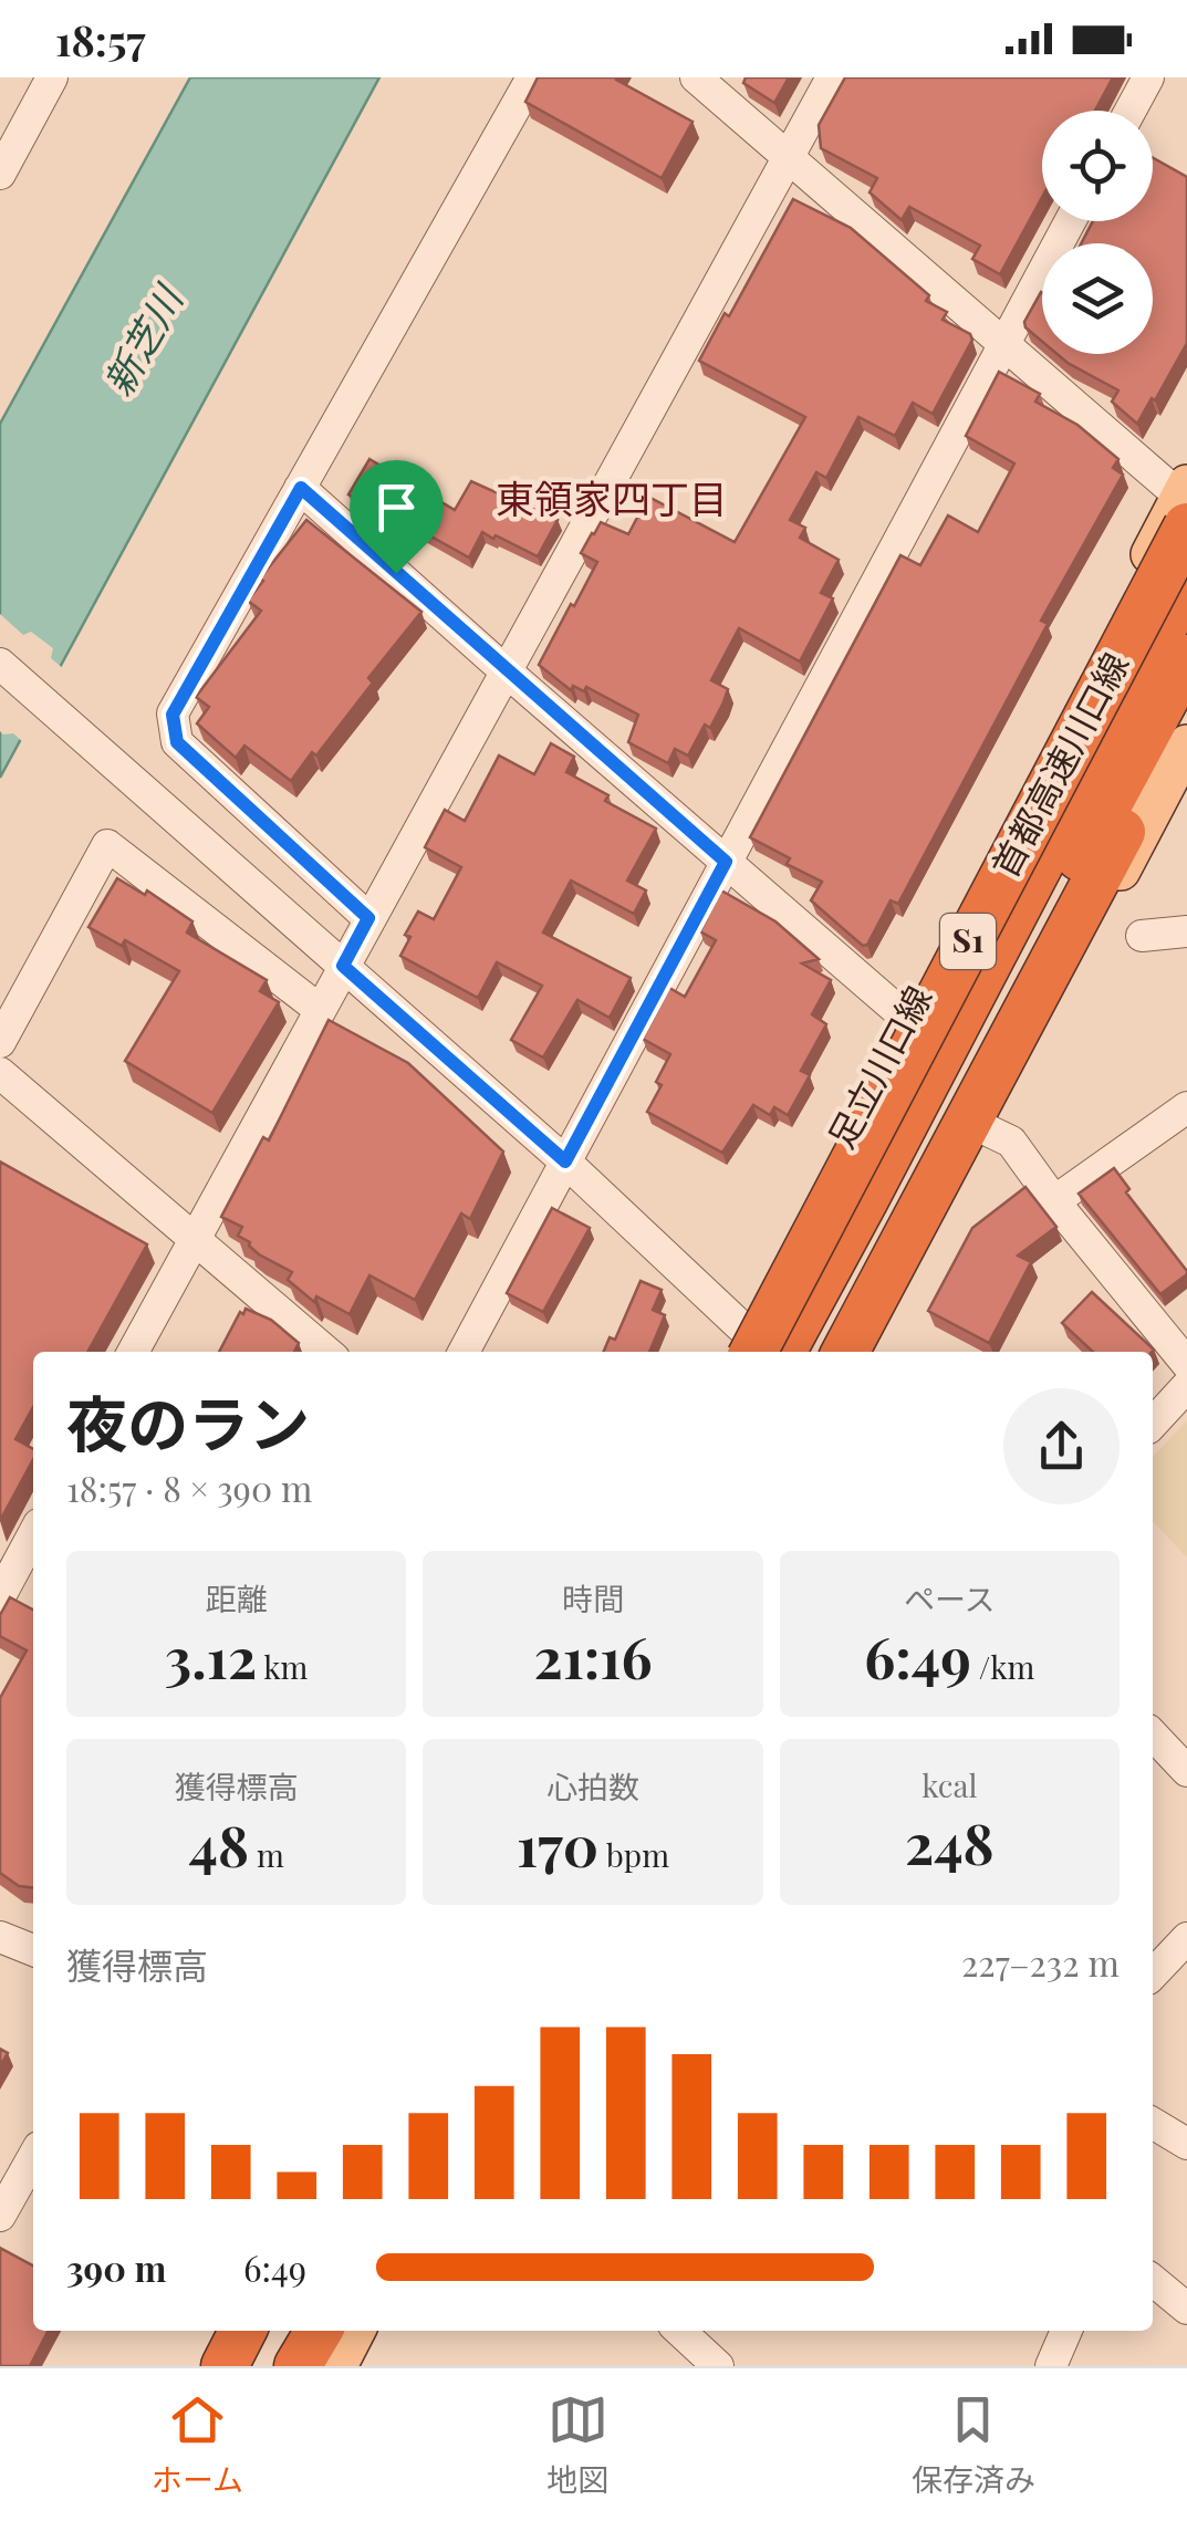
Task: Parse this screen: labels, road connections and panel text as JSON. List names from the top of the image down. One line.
{"streets":{"highway":["首都高速川口線","S1"],"main road":["足立川口線"]},"crossings":[["首都高速川口線","S1"],["首都高速川口線","足立川口線"],["S1","足立川口線"]],"districts":["東領家四丁目"],"water":["新芝川"],"page":{"status":"18:57","heading":["夜のラン","18:57 · 8 × 390 m"],"stats":[["距離","3.12 km"],["時間","21:16"],["ペース","6:49 /km"],["獲得標高","48 m"],["心拍数","170 bpm"],["kcal","248"]],"chart":["獲得標高","227–232 m"],"list":[{"name":"390 m","note":"6:49"}],"tabs":["ホーム","地図","保存済み"]}}
